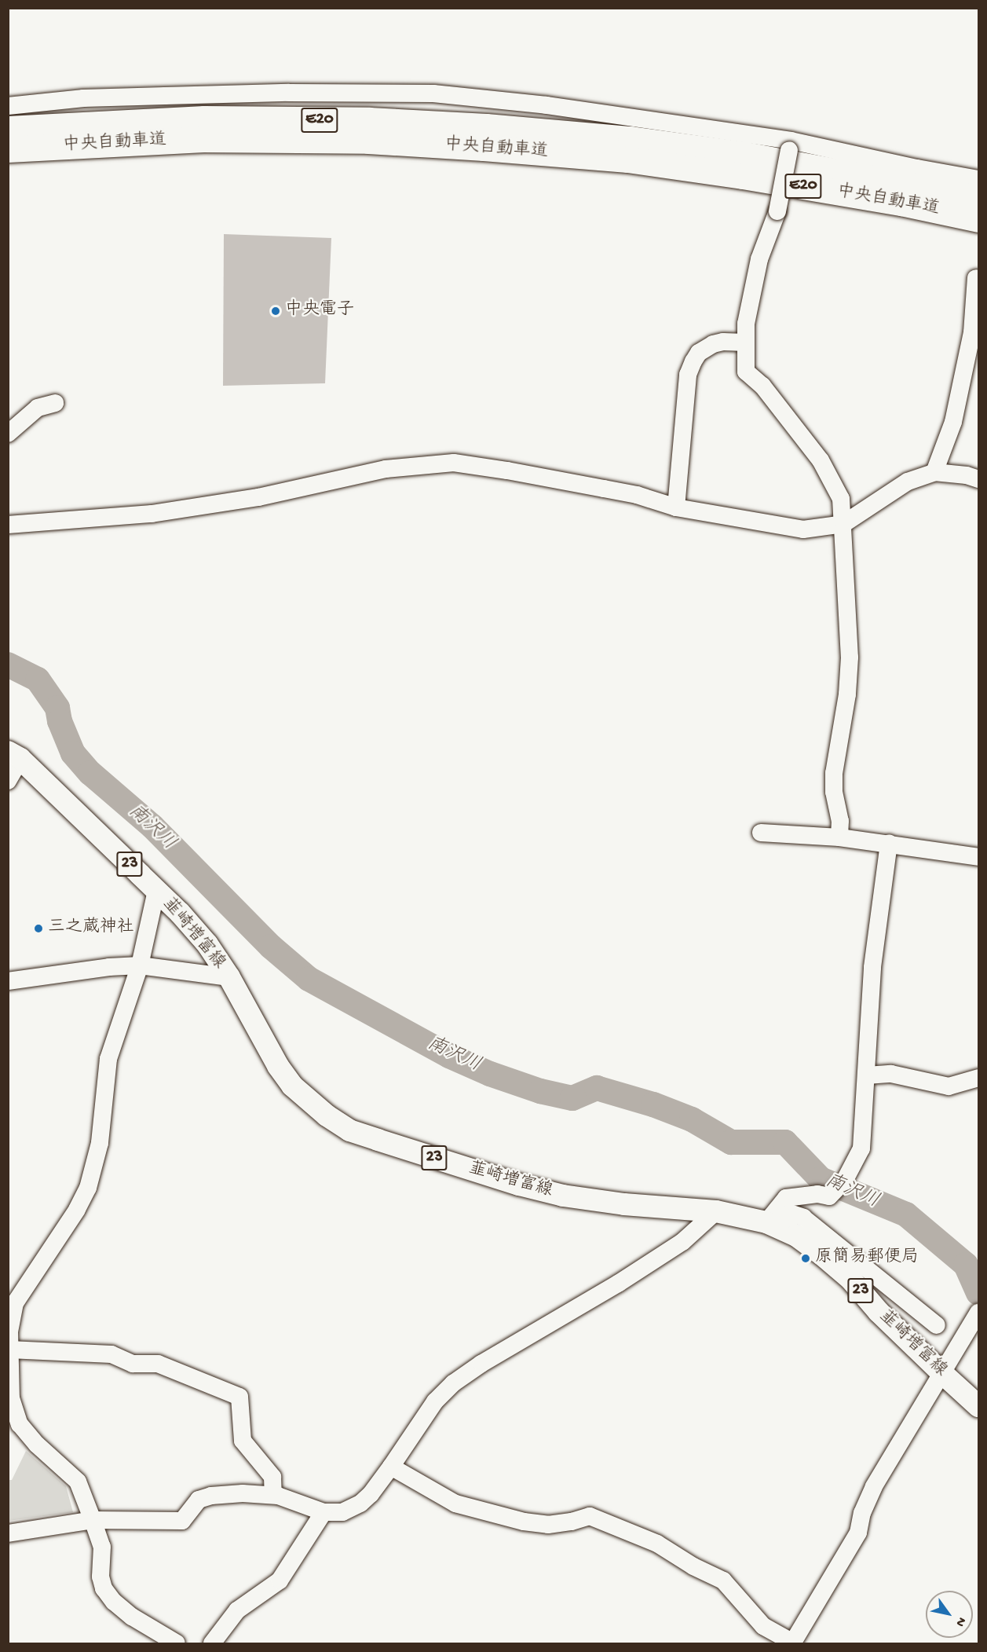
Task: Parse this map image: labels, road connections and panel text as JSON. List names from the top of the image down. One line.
{"streets":{"highway":["E20","中央自動車道"],"main road":["23","韮崎増富線"]},"water":["南沢川"],"places":["中央電子","三之蔵神社","原簡易郵便局"],"north":"bottom right"}
